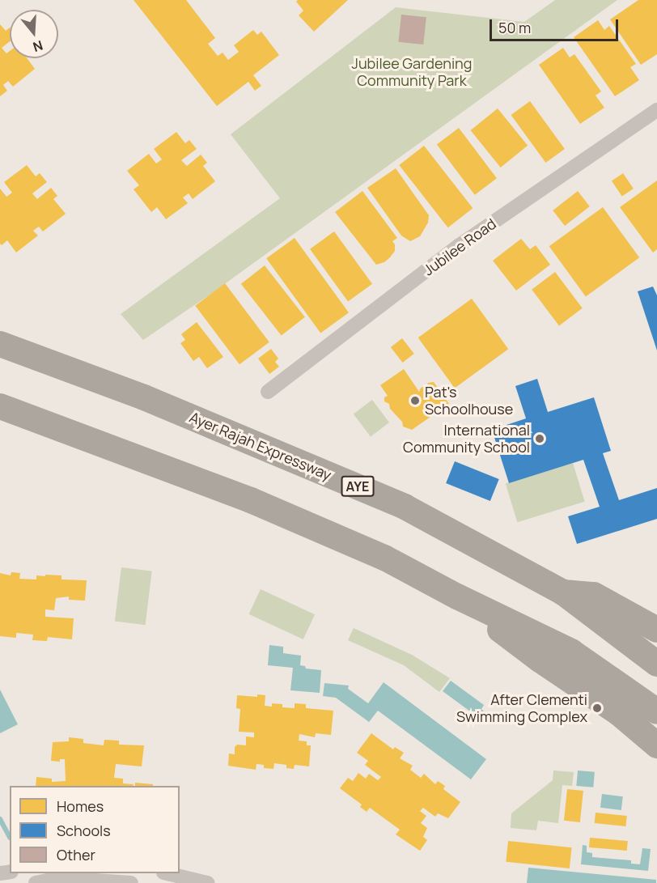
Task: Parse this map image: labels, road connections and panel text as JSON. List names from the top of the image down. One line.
{"streets":{"highway":["Ayer Rajah Expressway","AYE"],"street":["Jubilee Road"]},"parks":["Jubilee Gardening Community Park"],"places":["Pat's Schoolhouse","International Community School","After Clementi Swimming Complex"],"legend":["Homes","Schools","Other"],"scale_bar":"50 m","north":"bottom"}
